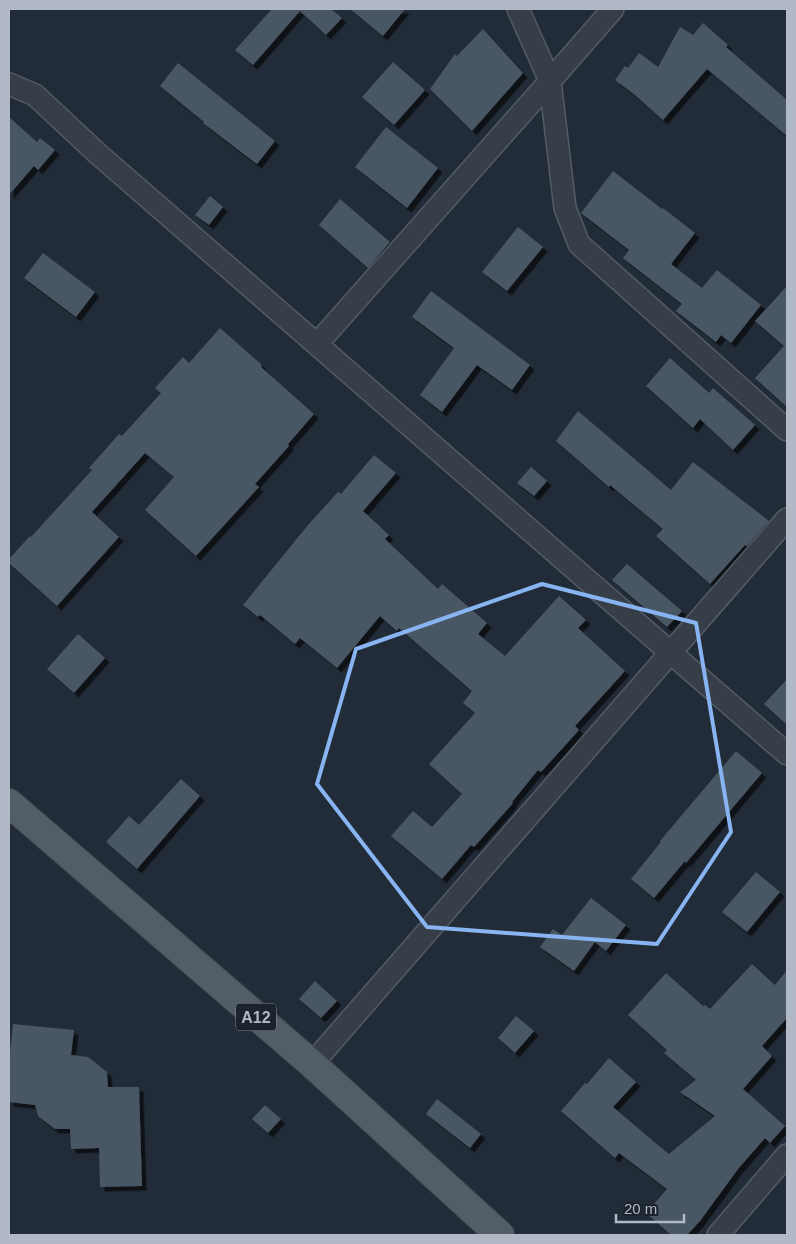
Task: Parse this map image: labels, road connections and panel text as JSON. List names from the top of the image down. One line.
{"streets":{"main road":["A12"]},"scale_bar":"20 m"}
